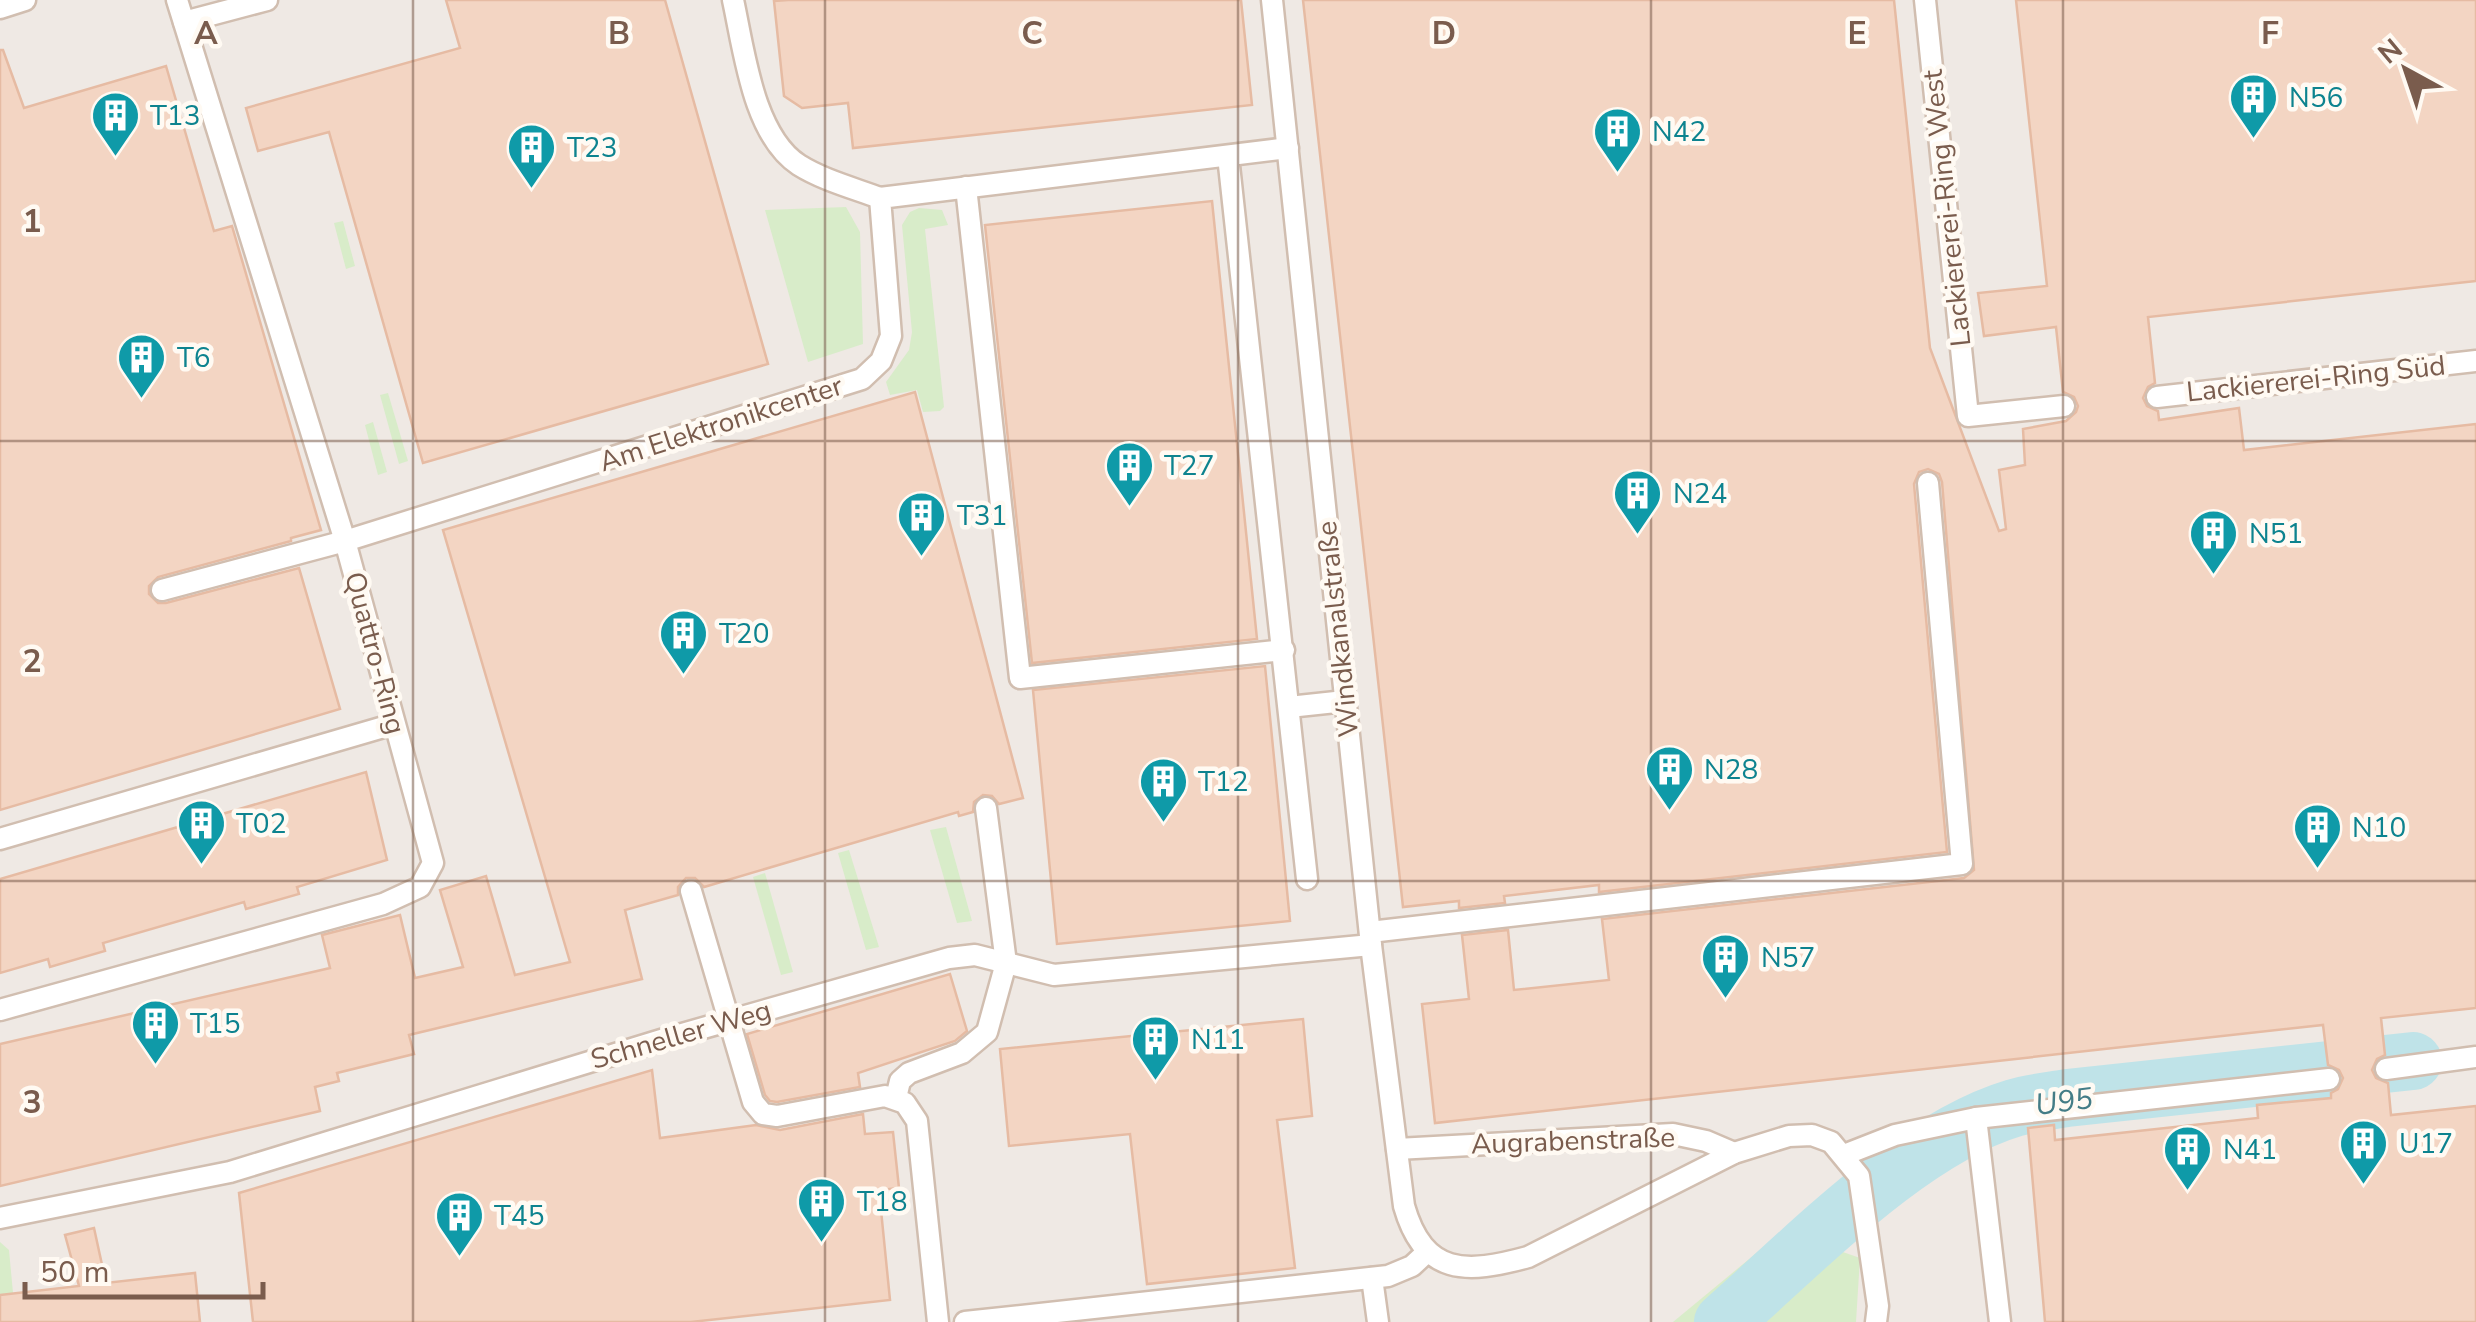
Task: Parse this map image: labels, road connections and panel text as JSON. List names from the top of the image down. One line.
{"streets":{"lane":["Lackiererei-Ring West","Lackiererei-Ring Süd","Am Elektronikcenter","Windkanalstraße","Quattro-Ring","Schneller Weg","Augrabenstraße"]},"crossings":[["Am Elektronikcenter","Quattro-Ring"],["Windkanalstraße","Schneller Weg"],["Windkanalstraße","Augrabenstraße"]],"water":["U95"],"places":{"building":["N56","T13","N42","T23","T6","T27","N24","T31","N51","T20","N28","T12","T02","N10","N57","T15","N11","U17","N41","T18","T45"]},"scale_bar":"50 m","north":"top left","grid":{"columns":["A","B","C","D","E","F"],"rows":["1","2","3"]}}
